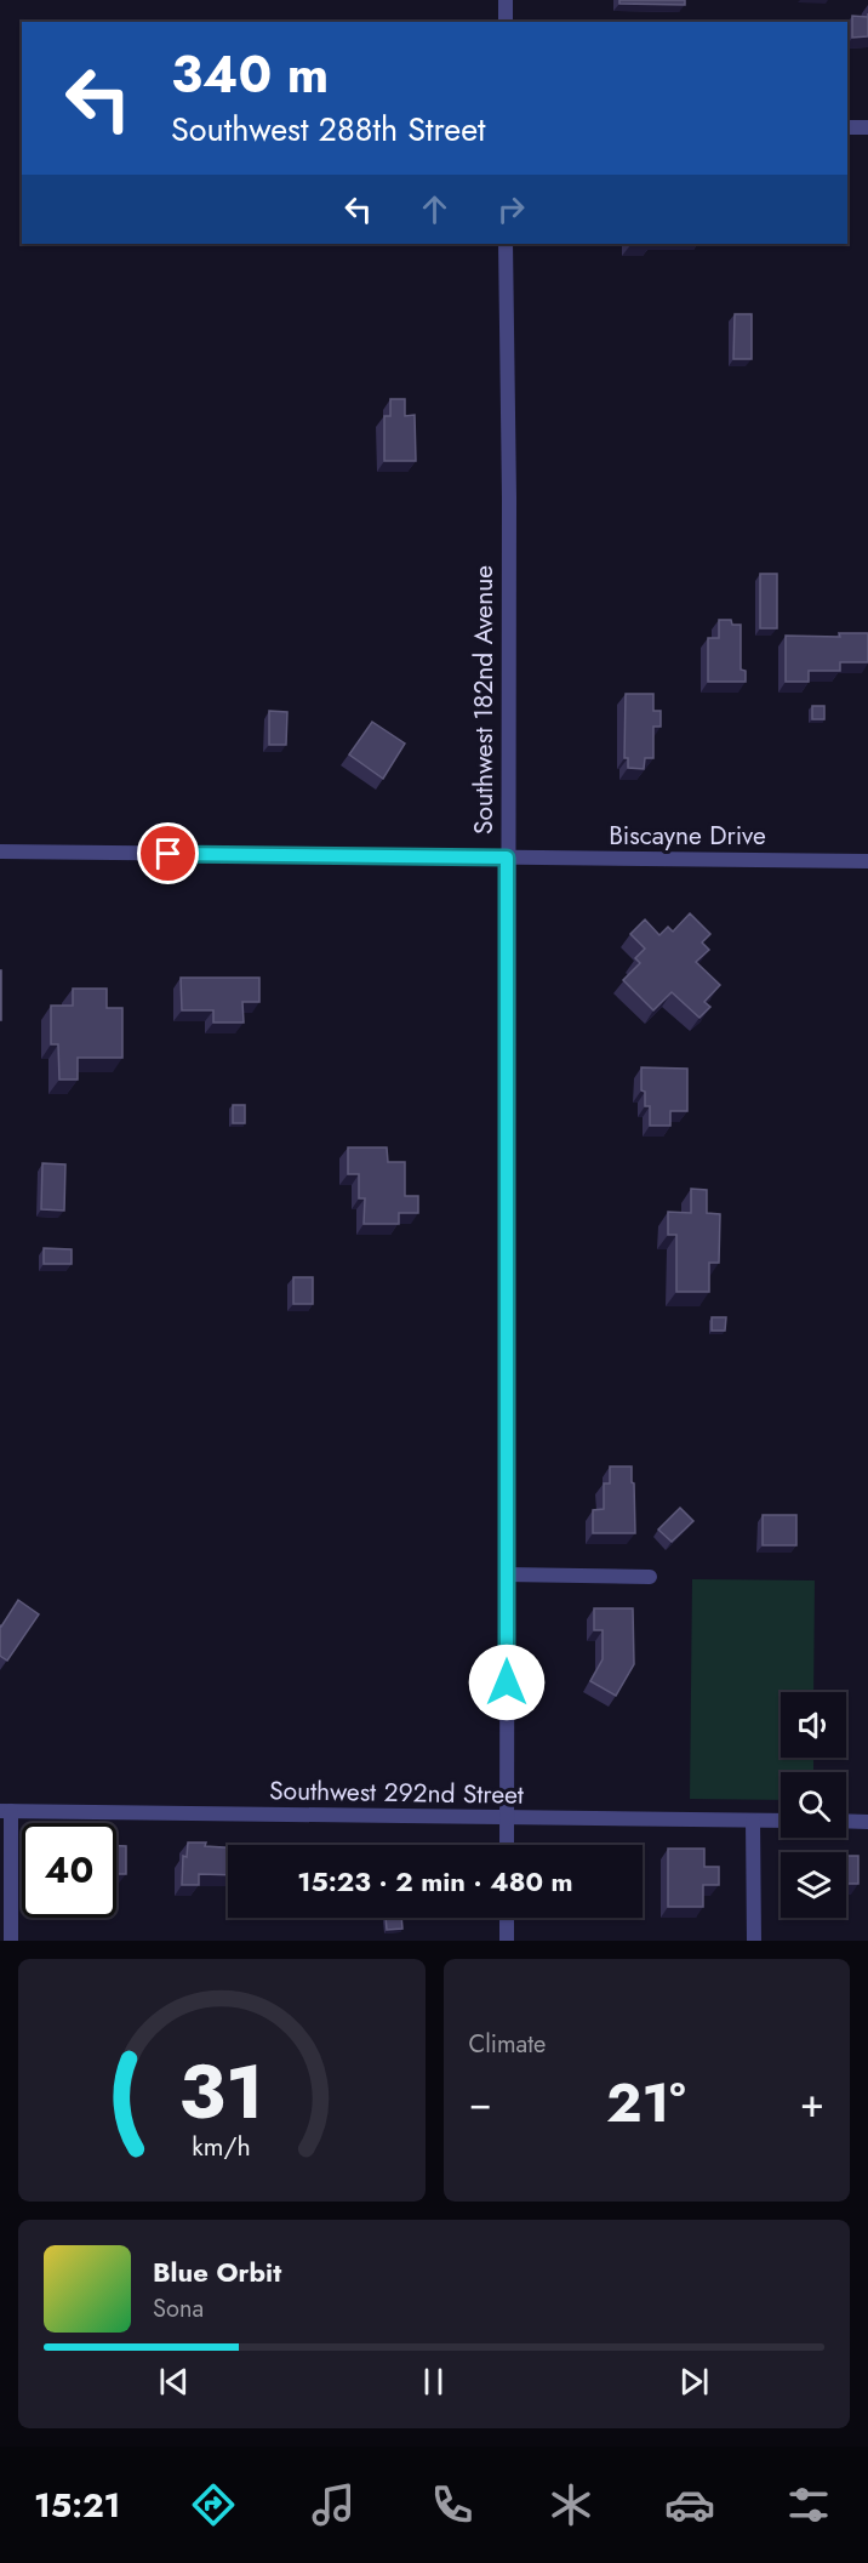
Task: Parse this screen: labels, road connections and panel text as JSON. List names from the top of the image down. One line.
{"streets":{"street":["Southwest 182nd Avenue","Biscayne Drive","Southwest 292nd Street"]},"crossings":[["Southwest 182nd Avenue","Biscayne Drive"],["Southwest 182nd Avenue","Southwest 292nd Street"]],"page":{"turn":["340 m","Southwest 288th Street"],"limit":"40","trip":"15:23 · 2 min · 480 m","tile":"Climate","heat":["−","21°","+"],"song":["Blue Orbit","Sona"],"tabs":"15:21","gauge":["31","km/h"]}}
